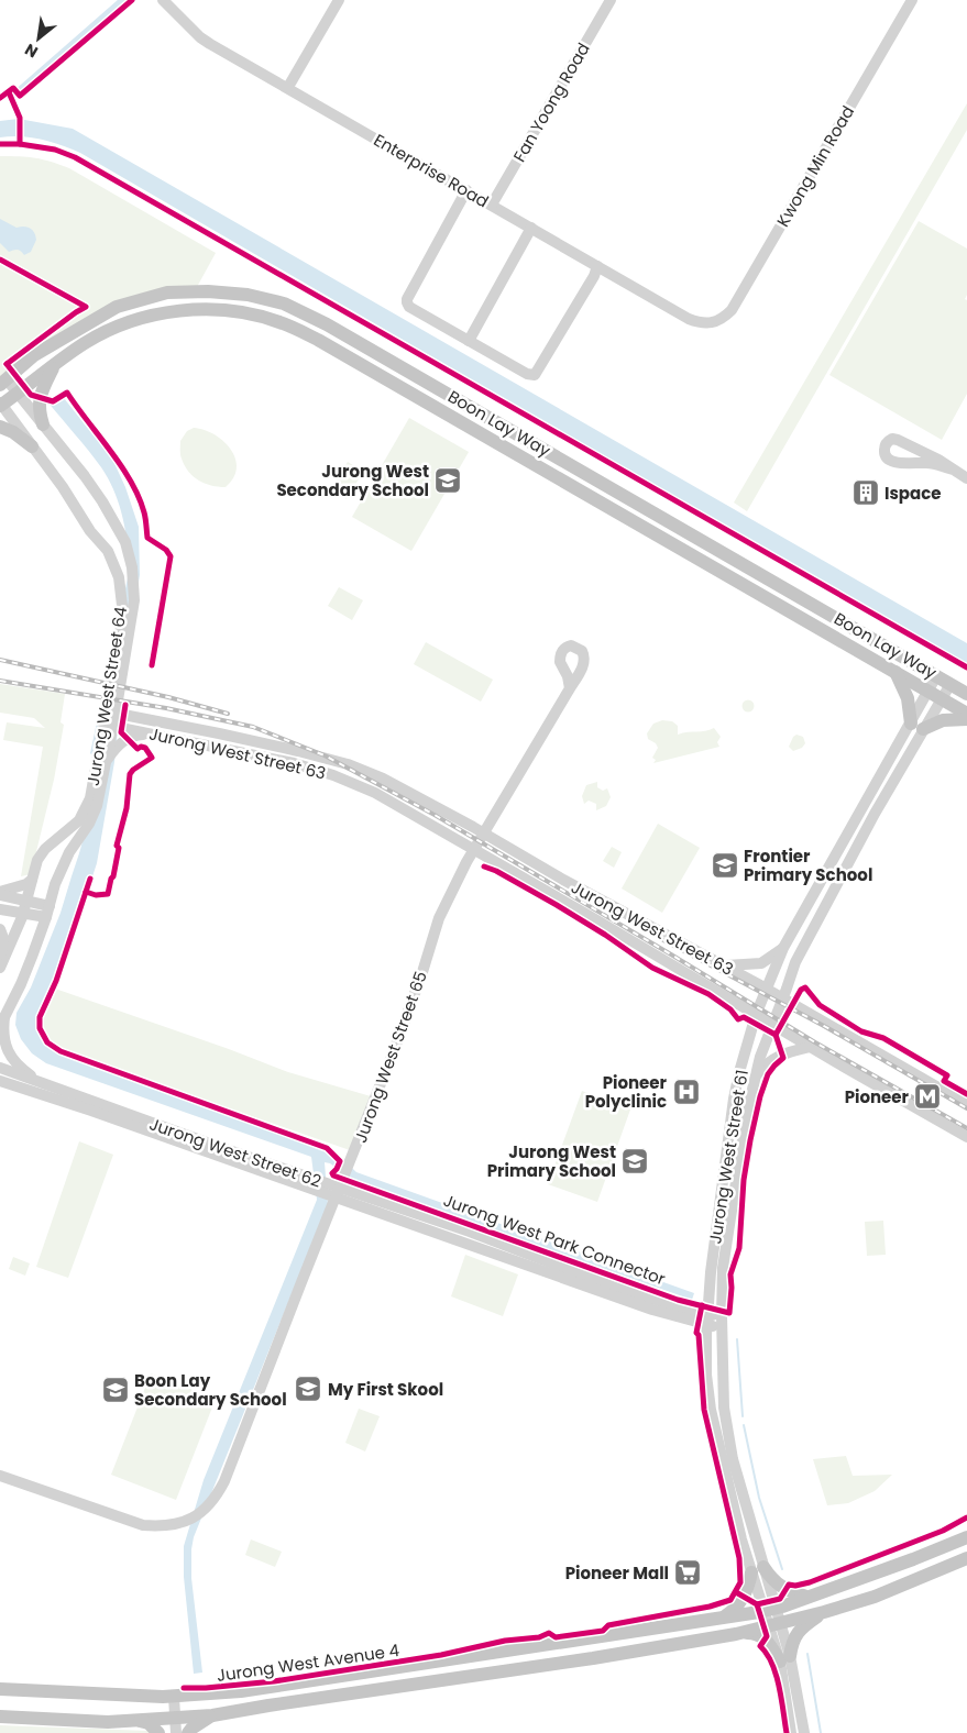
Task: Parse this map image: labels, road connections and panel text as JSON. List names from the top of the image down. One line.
{"streets":{"main road":["Boon Lay Way","Jurong West Avenue 4"],"street":["Fan Yoong Road","Kwong Min Road","Enterprise Road","Jurong West Street 64","Jurong West Street 63","Jurong West Street 65","Jurong West Street 62","Jurong West Street 61"],"cycle path":["Jurong West Park Connector"]},"crossings":[["Fan Yoong Road","Enterprise Road"],["Kwong Min Road","Enterprise Road"],["Boon Lay Way","Jurong West Street 64"],["Boon Lay Way","Jurong West Street 61"],["Jurong West Street 64","Jurong West Street 63"],["Jurong West Street 63","Jurong West Street 65"],["Jurong West Street 63","Jurong West Street 61"],["Jurong West Street 65","Jurong West Street 62"],["Jurong West Street 62","Jurong West Street 61"],["Jurong West Street 61","Jurong West Avenue 4"]],"places":{"school or university":["Jurong West Secondary School","Frontier Primary School","Jurong West Primary School","My First Skool","Boon Lay Secondary School"],"building":["Ispace"],"hospital":["Pioneer Polyclinic"],"metro station":["Pioneer"],"supermarket":["Pioneer Mall"]},"north":"bottom left"}
